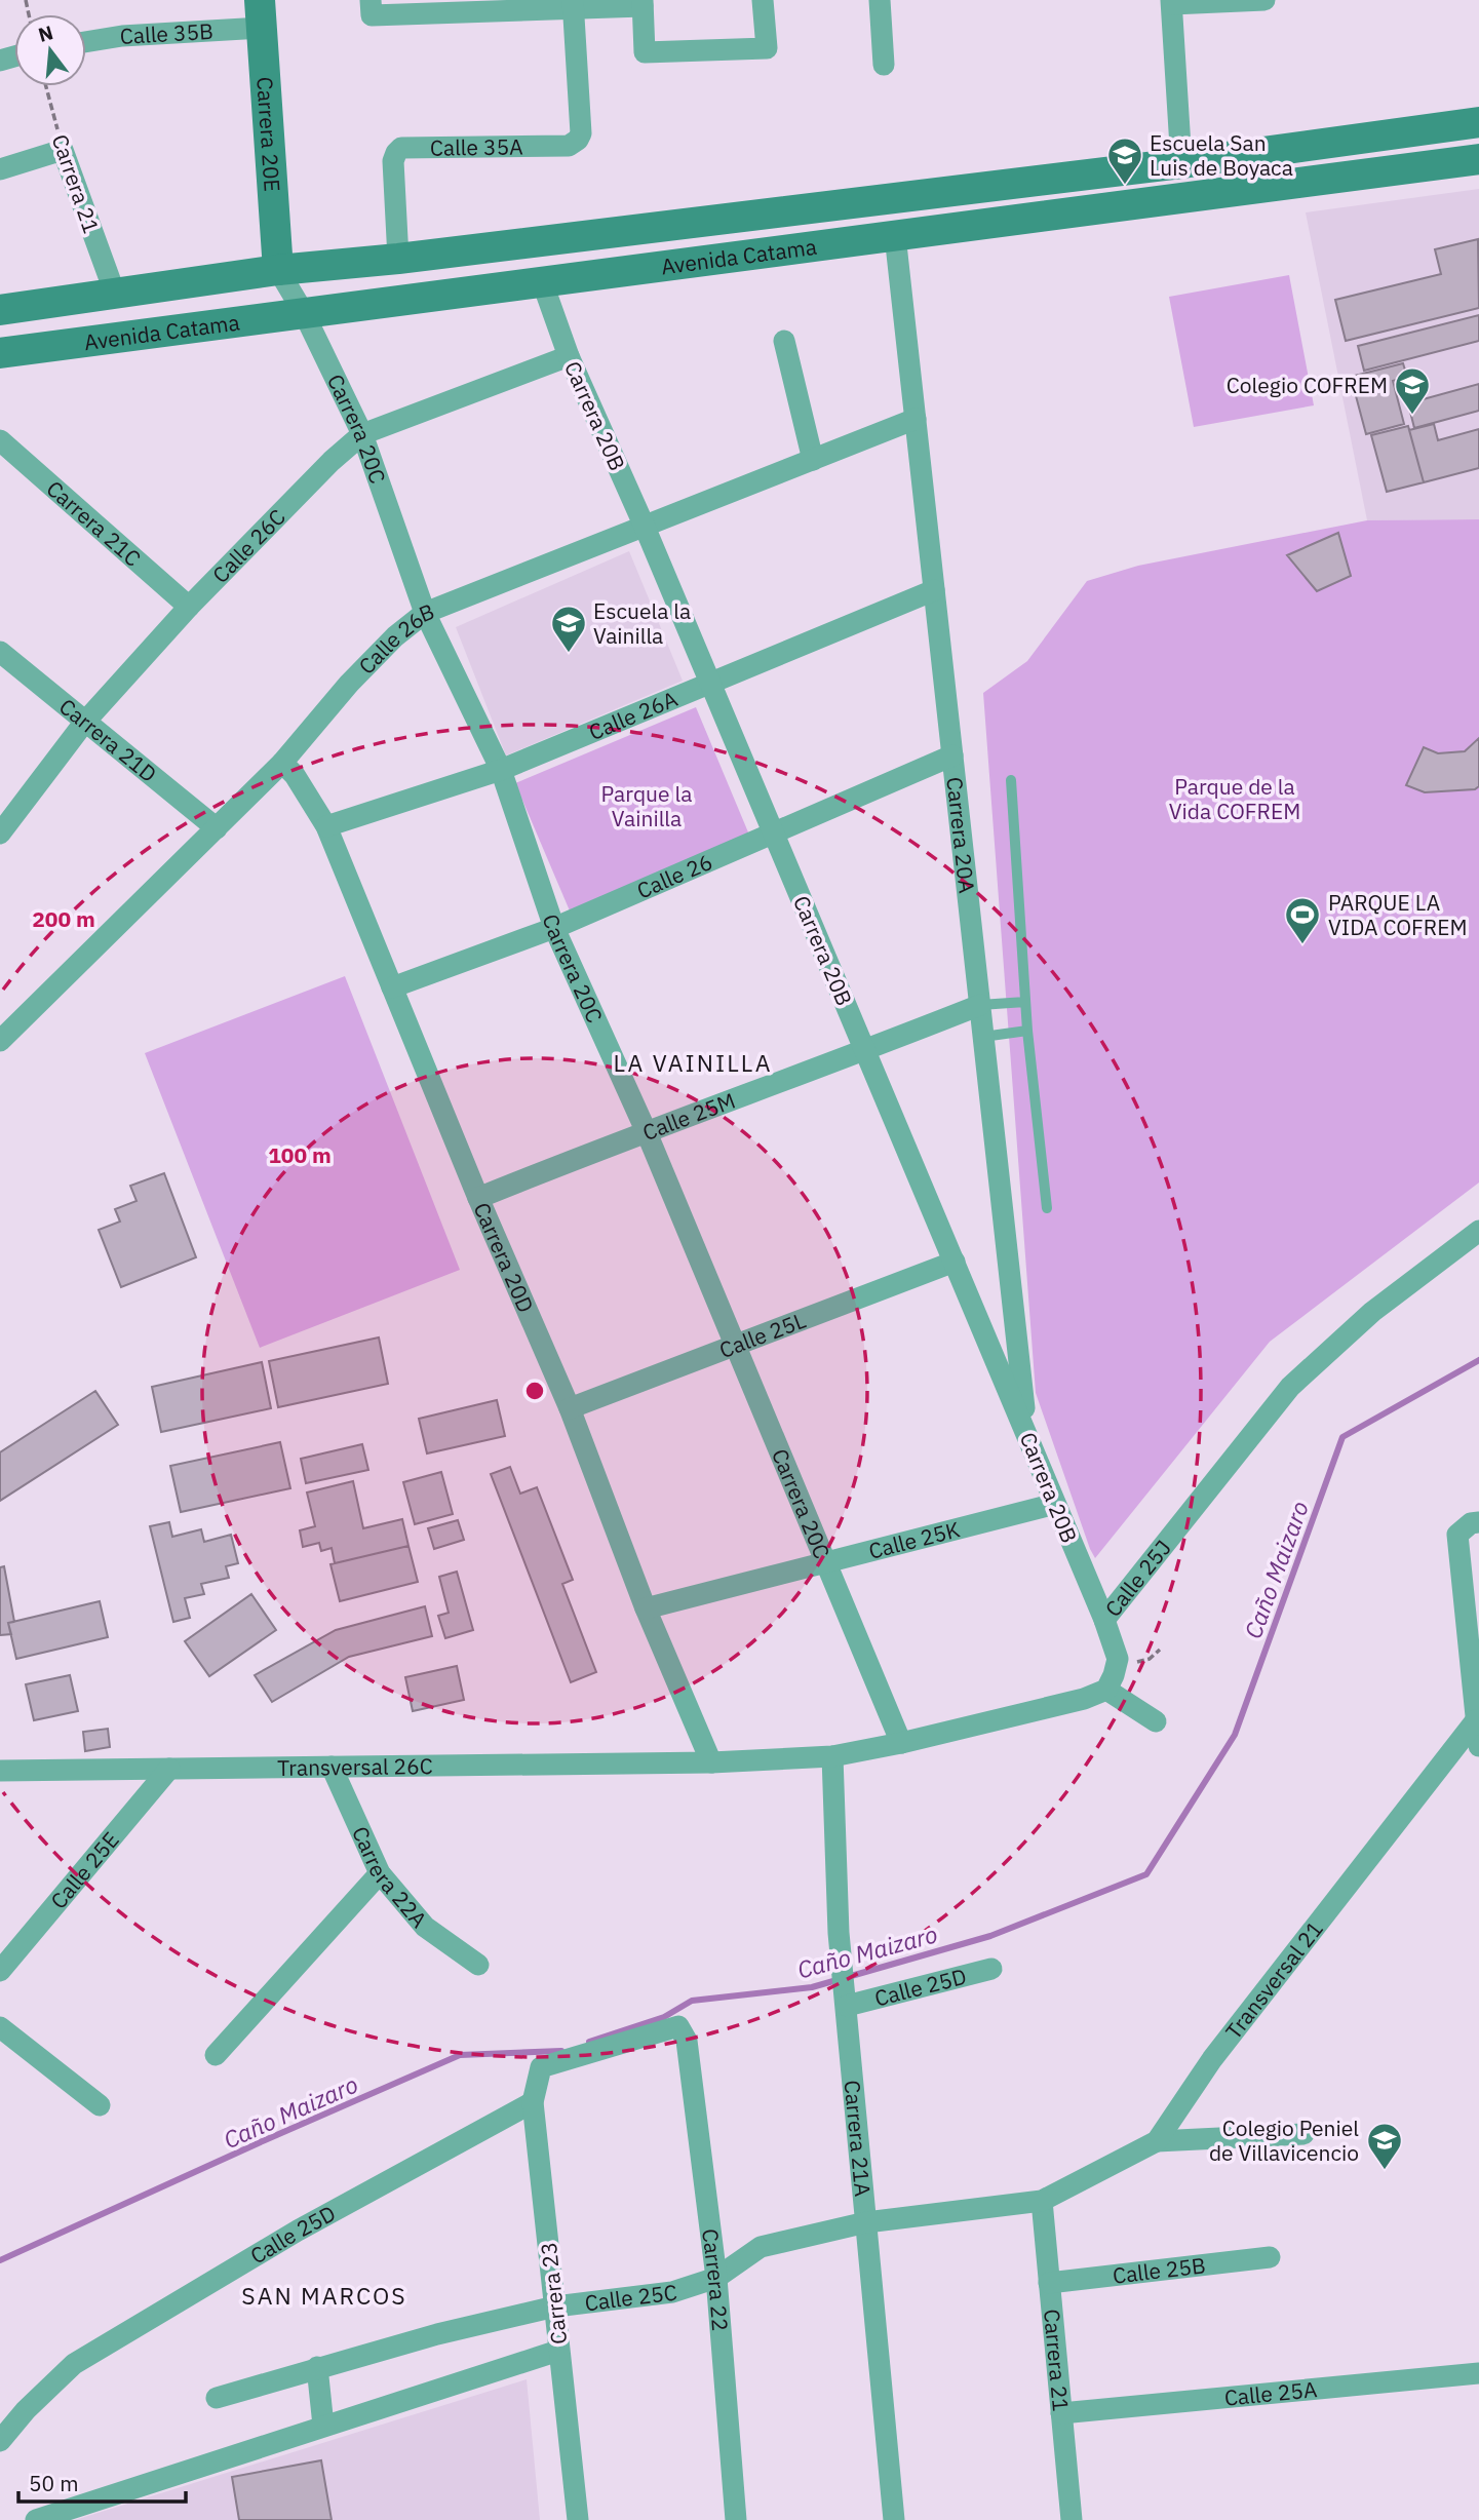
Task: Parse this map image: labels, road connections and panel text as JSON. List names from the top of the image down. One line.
{"streets":{"main road":["Carrera 20E","Avenida Catama"],"street":["Calle 35B","Calle 35A","Carrera 21","Carrera 20B","Carrera 20C","Carrera 21C","Calle 26C","Calle 26B","Calle 26A","Carrera 21D","Carrera 20A","Calle 26","Calle 25M","Carrera 20D","Calle 25L","Calle 25K","Calle 25J","Transversal 26C","Calle 25E","Carrera 22A","Transversal 21","Calle 25D","Carrera 21A","Calle 25B","Carrera 22","Carrera 23","Calle 25C","Calle 25A"]},"crossings":[["Calle 35B","Carrera 20E"],["Carrera 20E","Avenida Catama"],["Carrera 20E","Carrera 20C"],["Calle 35A","Avenida Catama"],["Carrera 21","Avenida Catama"],["Carrera 21","Transversal 21"],["Carrera 21","Calle 25B"],["Carrera 21","Calle 25C"],["Carrera 21","Calle 25A"],["Avenida Catama","Carrera 20B"],["Avenida Catama","Carrera 20C"],["Avenida Catama","Carrera 20A"],["Carrera 20B","Calle 26C"],["Carrera 20B","Calle 26B"],["Carrera 20B","Calle 26A"],["Carrera 20B","Carrera 20A"],["Carrera 20B","Calle 26"],["Carrera 20B","Calle 25M"],["Carrera 20B","Calle 25L"],["Carrera 20B","Calle 25K"],["Carrera 20B","Calle 25J"],["Carrera 20C","Calle 26C"],["Carrera 20C","Calle 26B"],["Carrera 20C","Calle 26A"],["Carrera 20C","Calle 26"],["Carrera 20C","Calle 25M"],["Carrera 20C","Calle 25L"],["Carrera 20C","Calle 25K"],["Carrera 21C","Calle 26C"],["Calle 26C","Carrera 21D"],["Calle 26B","Carrera 21D"],["Calle 26B","Carrera 20A"],["Calle 26B","Carrera 20D"],["Calle 26A","Carrera 20A"],["Calle 26A","Carrera 20D"],["Carrera 20A","Calle 26"],["Carrera 20A","Calle 25M"],["Calle 26","Carrera 20D"],["Calle 25M","Carrera 20D"],["Carrera 20D","Calle 25L"],["Carrera 20D","Calle 25K"],["Carrera 20D","Transversal 26C"],["Transversal 26C","Calle 25E"],["Transversal 26C","Carrera 22A"],["Transversal 21","Calle 25C"],["Calle 25D","Carrera 21A"],["Calle 25D","Carrera 23"],["Carrera 21A","Calle 25C"],["Carrera 22","Carrera 23"],["Carrera 22","Calle 25C"],["Carrera 23","Calle 25C"]],"districts":["LA VAINILLA","SAN MARCOS"],"water":["Caño Maizaro"],"parks":["Parque de la Vida COFREM","Parque la Vainilla"],"places":{"school or university":["Escuela San Luis de Boyaca","Colegio COFREM","Escuela la Vainilla","Colegio Peniel de Villavicencio"],"sports":["PARQUE LA VIDA COFREM"]},"scale_bar":"50 m","north":"top","rings":["200 m","100 m"]}
